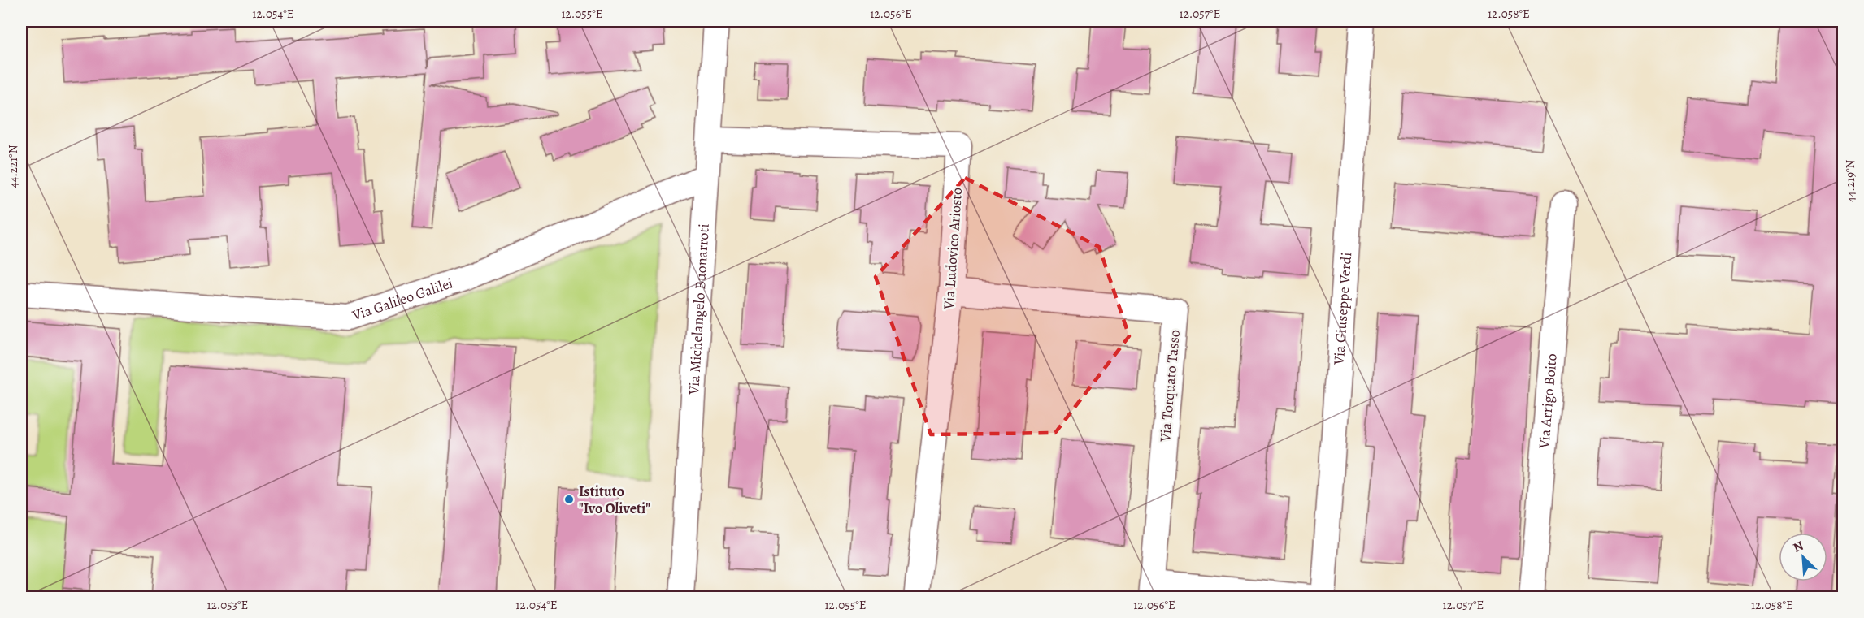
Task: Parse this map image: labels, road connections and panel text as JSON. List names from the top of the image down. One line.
{"streets":{"street":["Via Ludovico Ariosto","Via Galileo Galilei","Via Michelangelo Buonarroti","Via Giuseppe Verdi","Via Torquato Tasso","Via Arrigo Boito"]},"crossings":[["Via Ludovico Ariosto","Via Michelangelo Buonarroti"],["Via Ludovico Ariosto","Via Torquato Tasso"],["Via Galileo Galilei","Via Michelangelo Buonarroti"]],"places":["Istituto \"Ivo Oliveti\""],"north":"top left","coordinates":["12.054°E","12.055°E","12.056°E","12.057°E","12.058°E","44.221°N","44.219°N","12.053°E"]}
